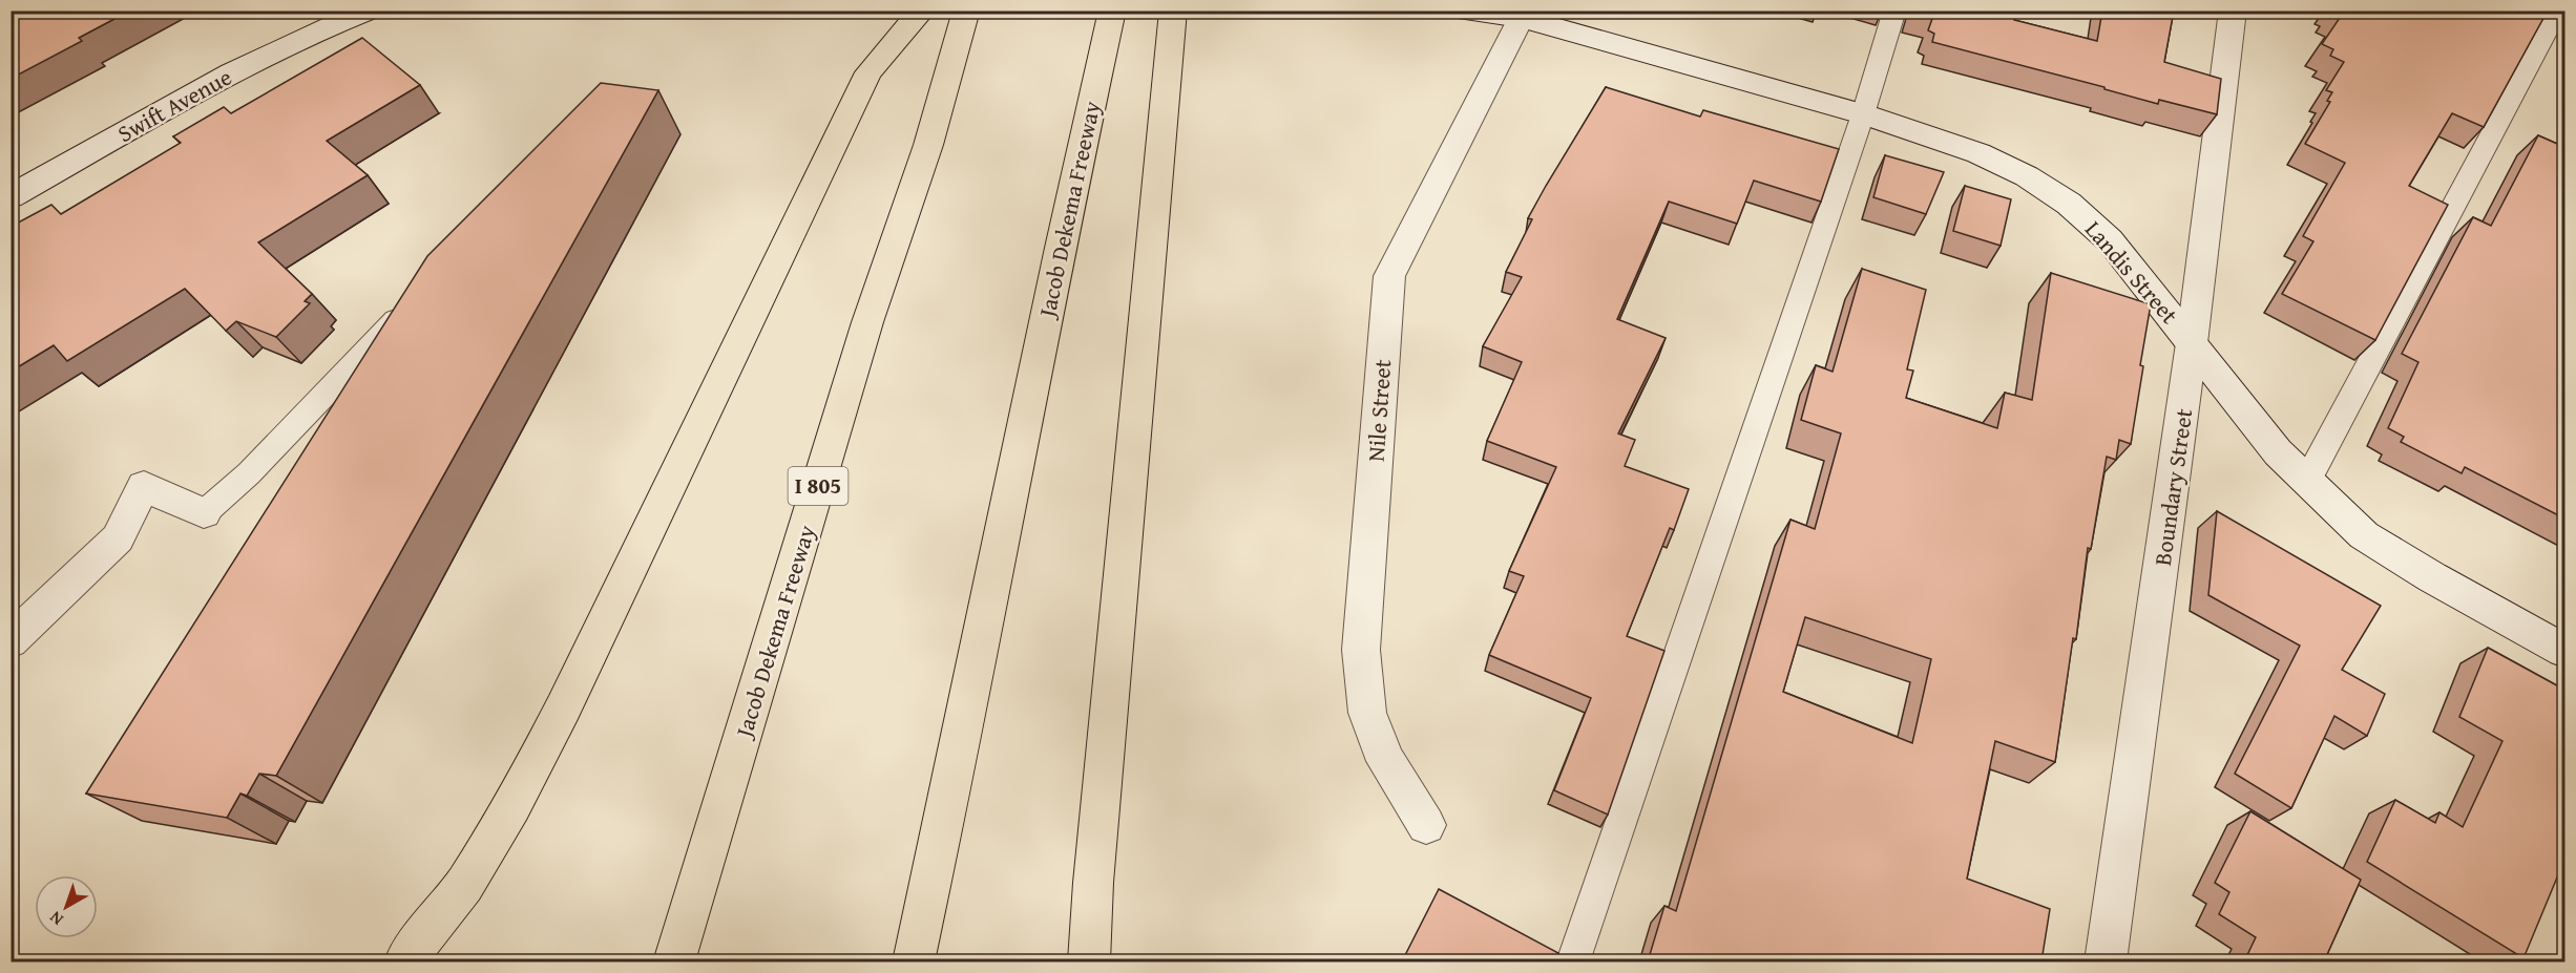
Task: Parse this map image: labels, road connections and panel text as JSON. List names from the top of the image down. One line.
{"streets":{"highway":["Jacob Dekema Freeway","I 805"],"street":["Swift Avenue","Landis Street","Nile Street","Boundary Street"]},"crossings":[["Landis Street","Nile Street"],["Landis Street","Boundary Street"]],"north":"bottom left"}
